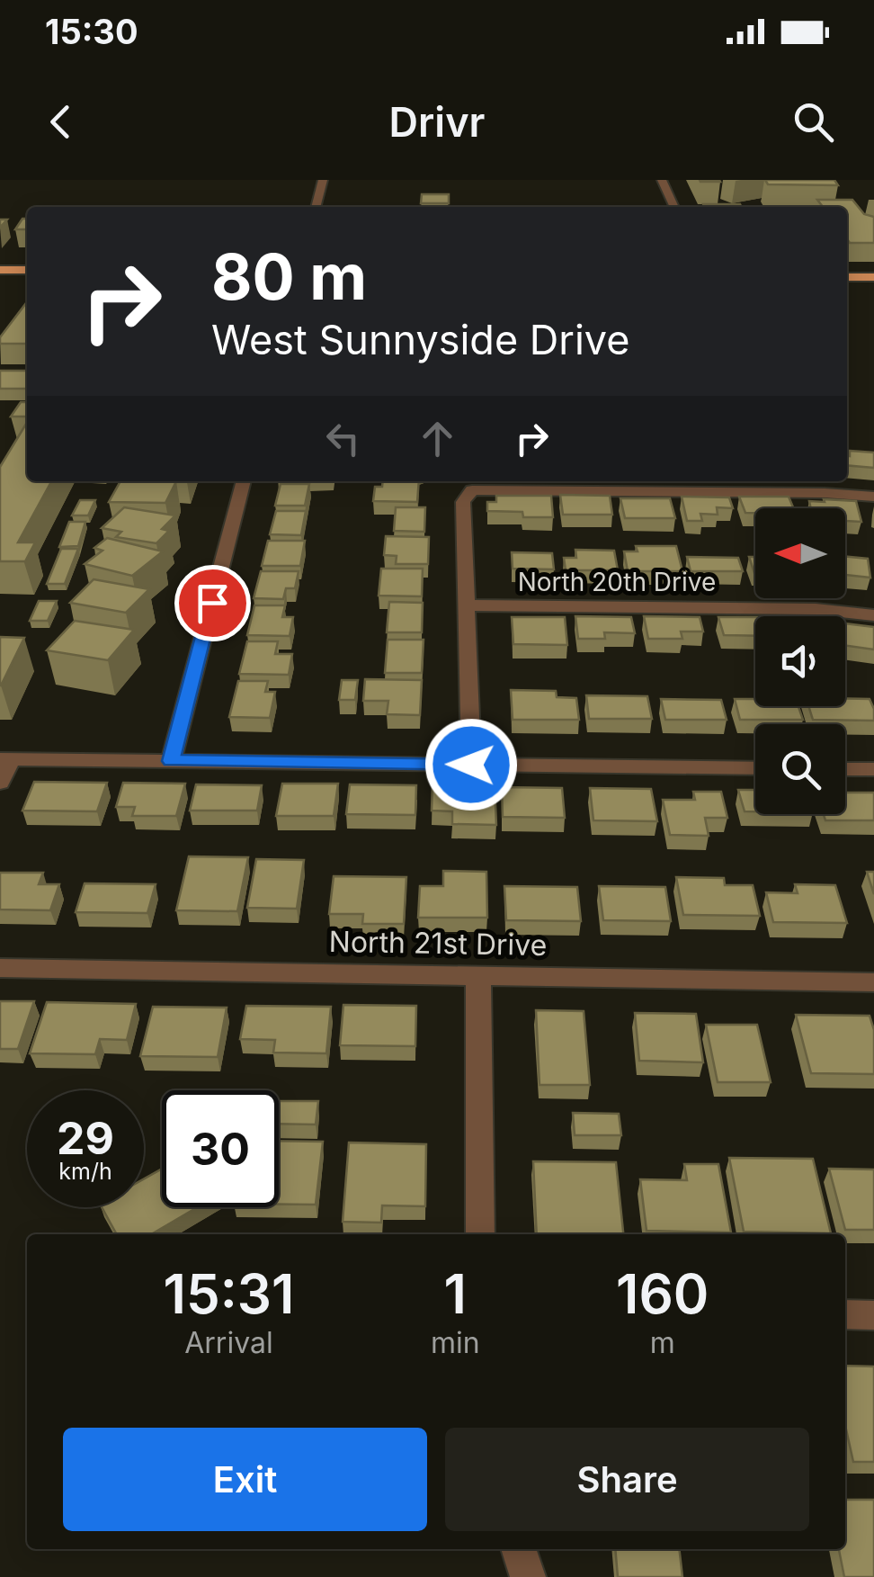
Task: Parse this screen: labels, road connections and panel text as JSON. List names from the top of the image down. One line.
{"streets":{"street":["North 20th Drive","North 21st Drive"]},"north":"left","page":{"status":"15:30","header":"Drivr","turn":["80 m","West Sunnyside Drive"],"speed":"29 km/h","limit":"30","eta":["15:31","Arrival","1","min","160","m"],"buttons":["Exit","Share"]}}
